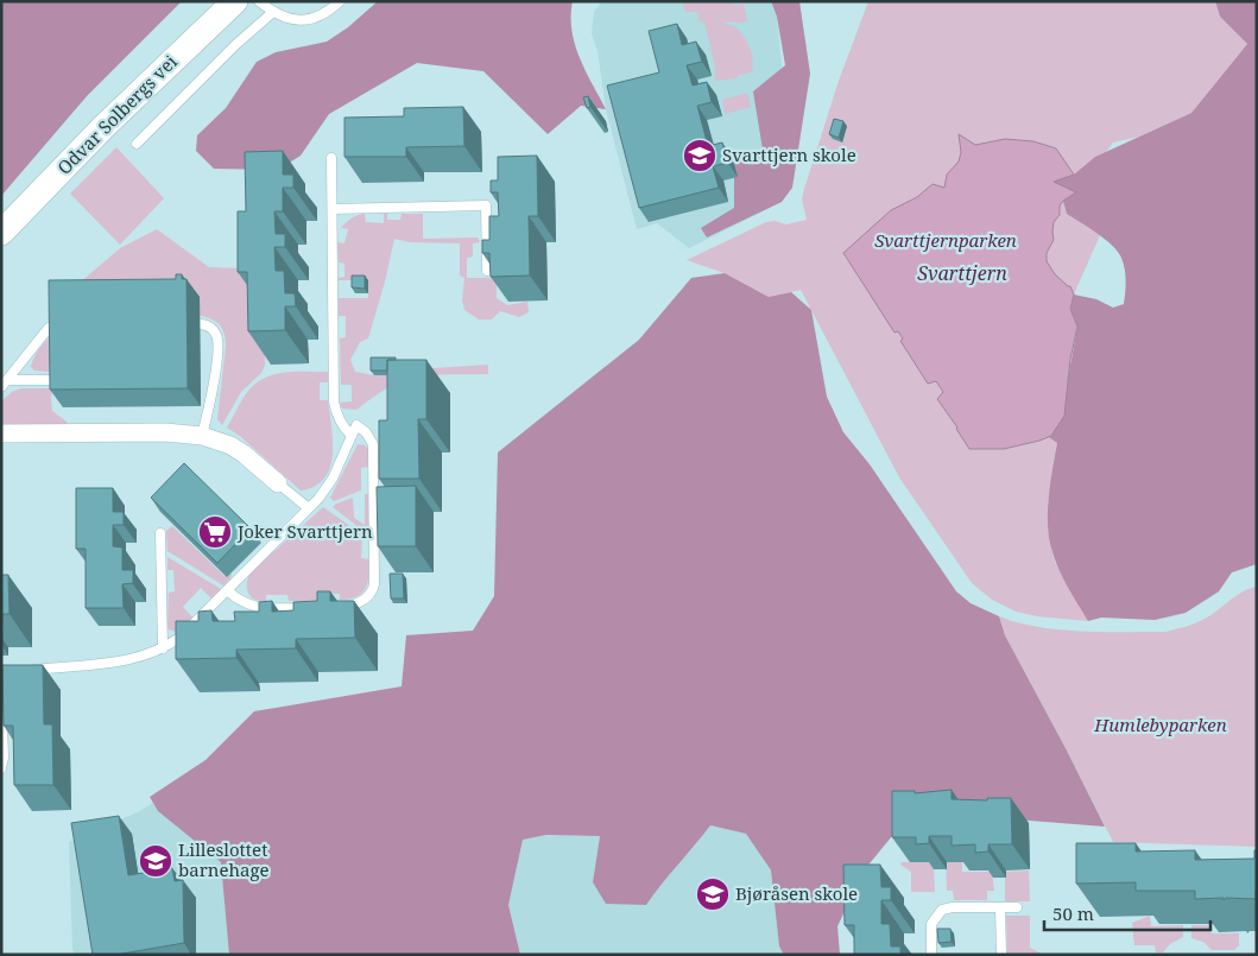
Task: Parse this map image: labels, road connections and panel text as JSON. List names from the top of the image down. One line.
{"streets":{"street":["Odvar Solbergs vei"]},"water":["Svarttjern"],"parks":["Svarttjernparken","Humlebyparken"],"places":{"school or university":["Svarttjern skole","Lilleslottet barnehage","Bjøråsen skole"],"supermarket":["Joker Svarttjern"]},"scale_bar":"50 m"}
